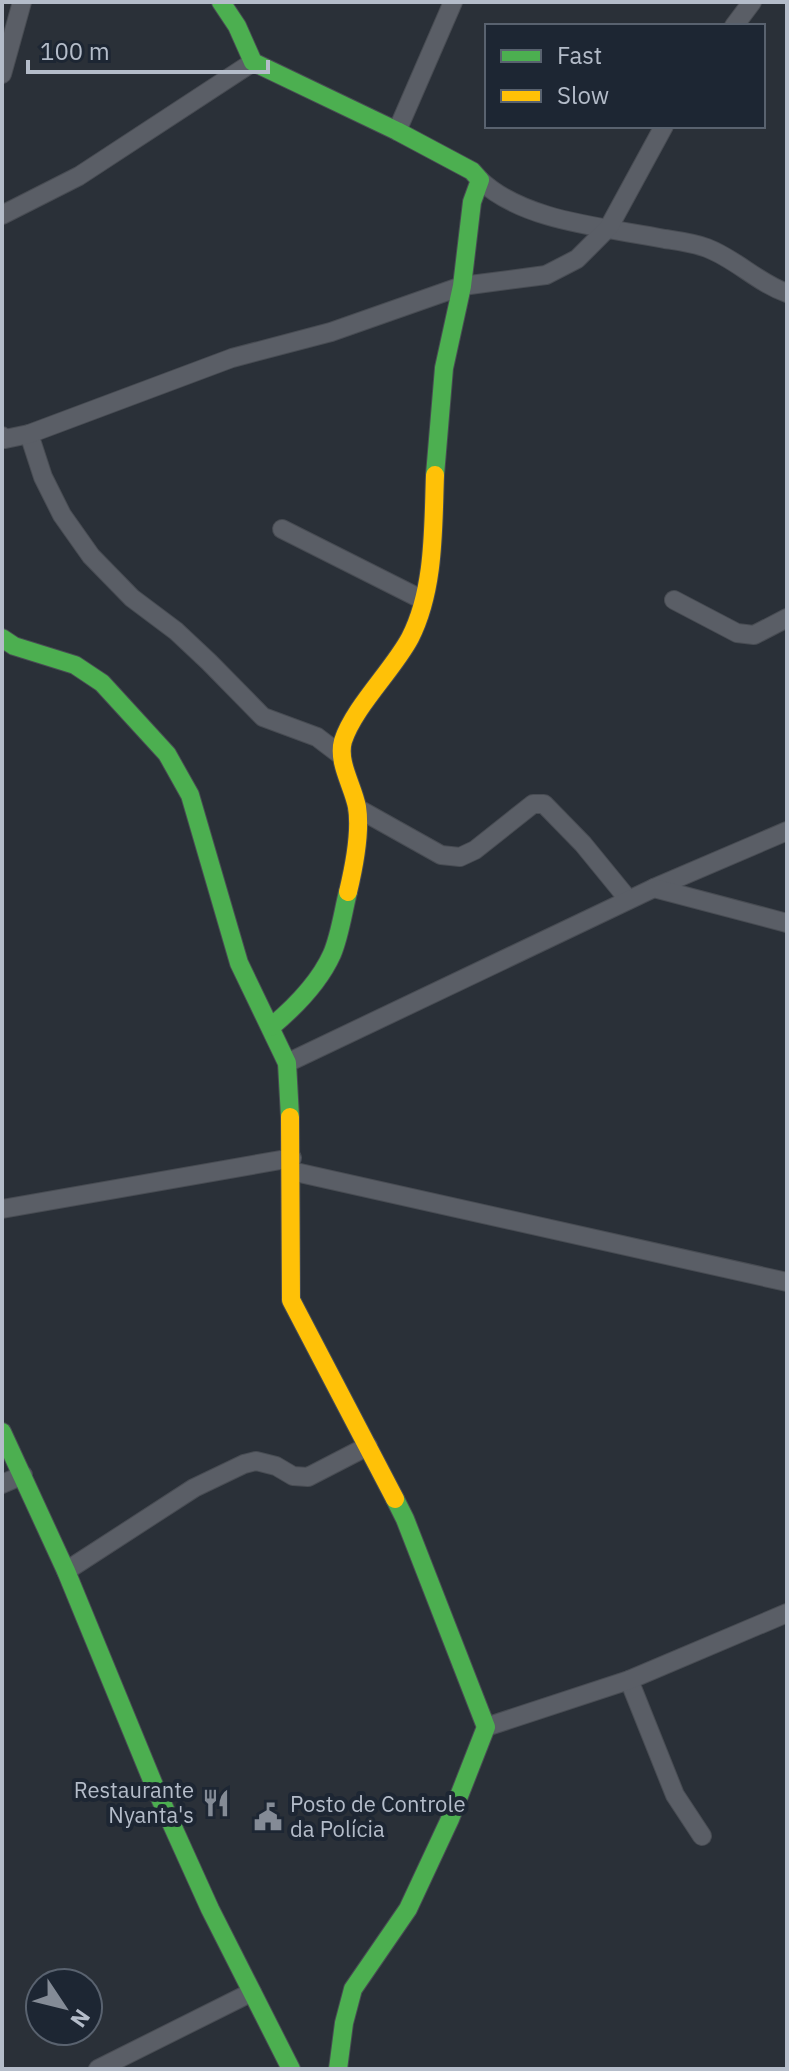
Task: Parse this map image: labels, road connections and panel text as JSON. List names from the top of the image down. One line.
{"places":{"restaurant":["Restaurante Nyanta's"],"public building":["Posto de Controle da Polícia"]},"legend":["Fast","Slow"],"scale_bar":"100 m","north":"bottom right"}
